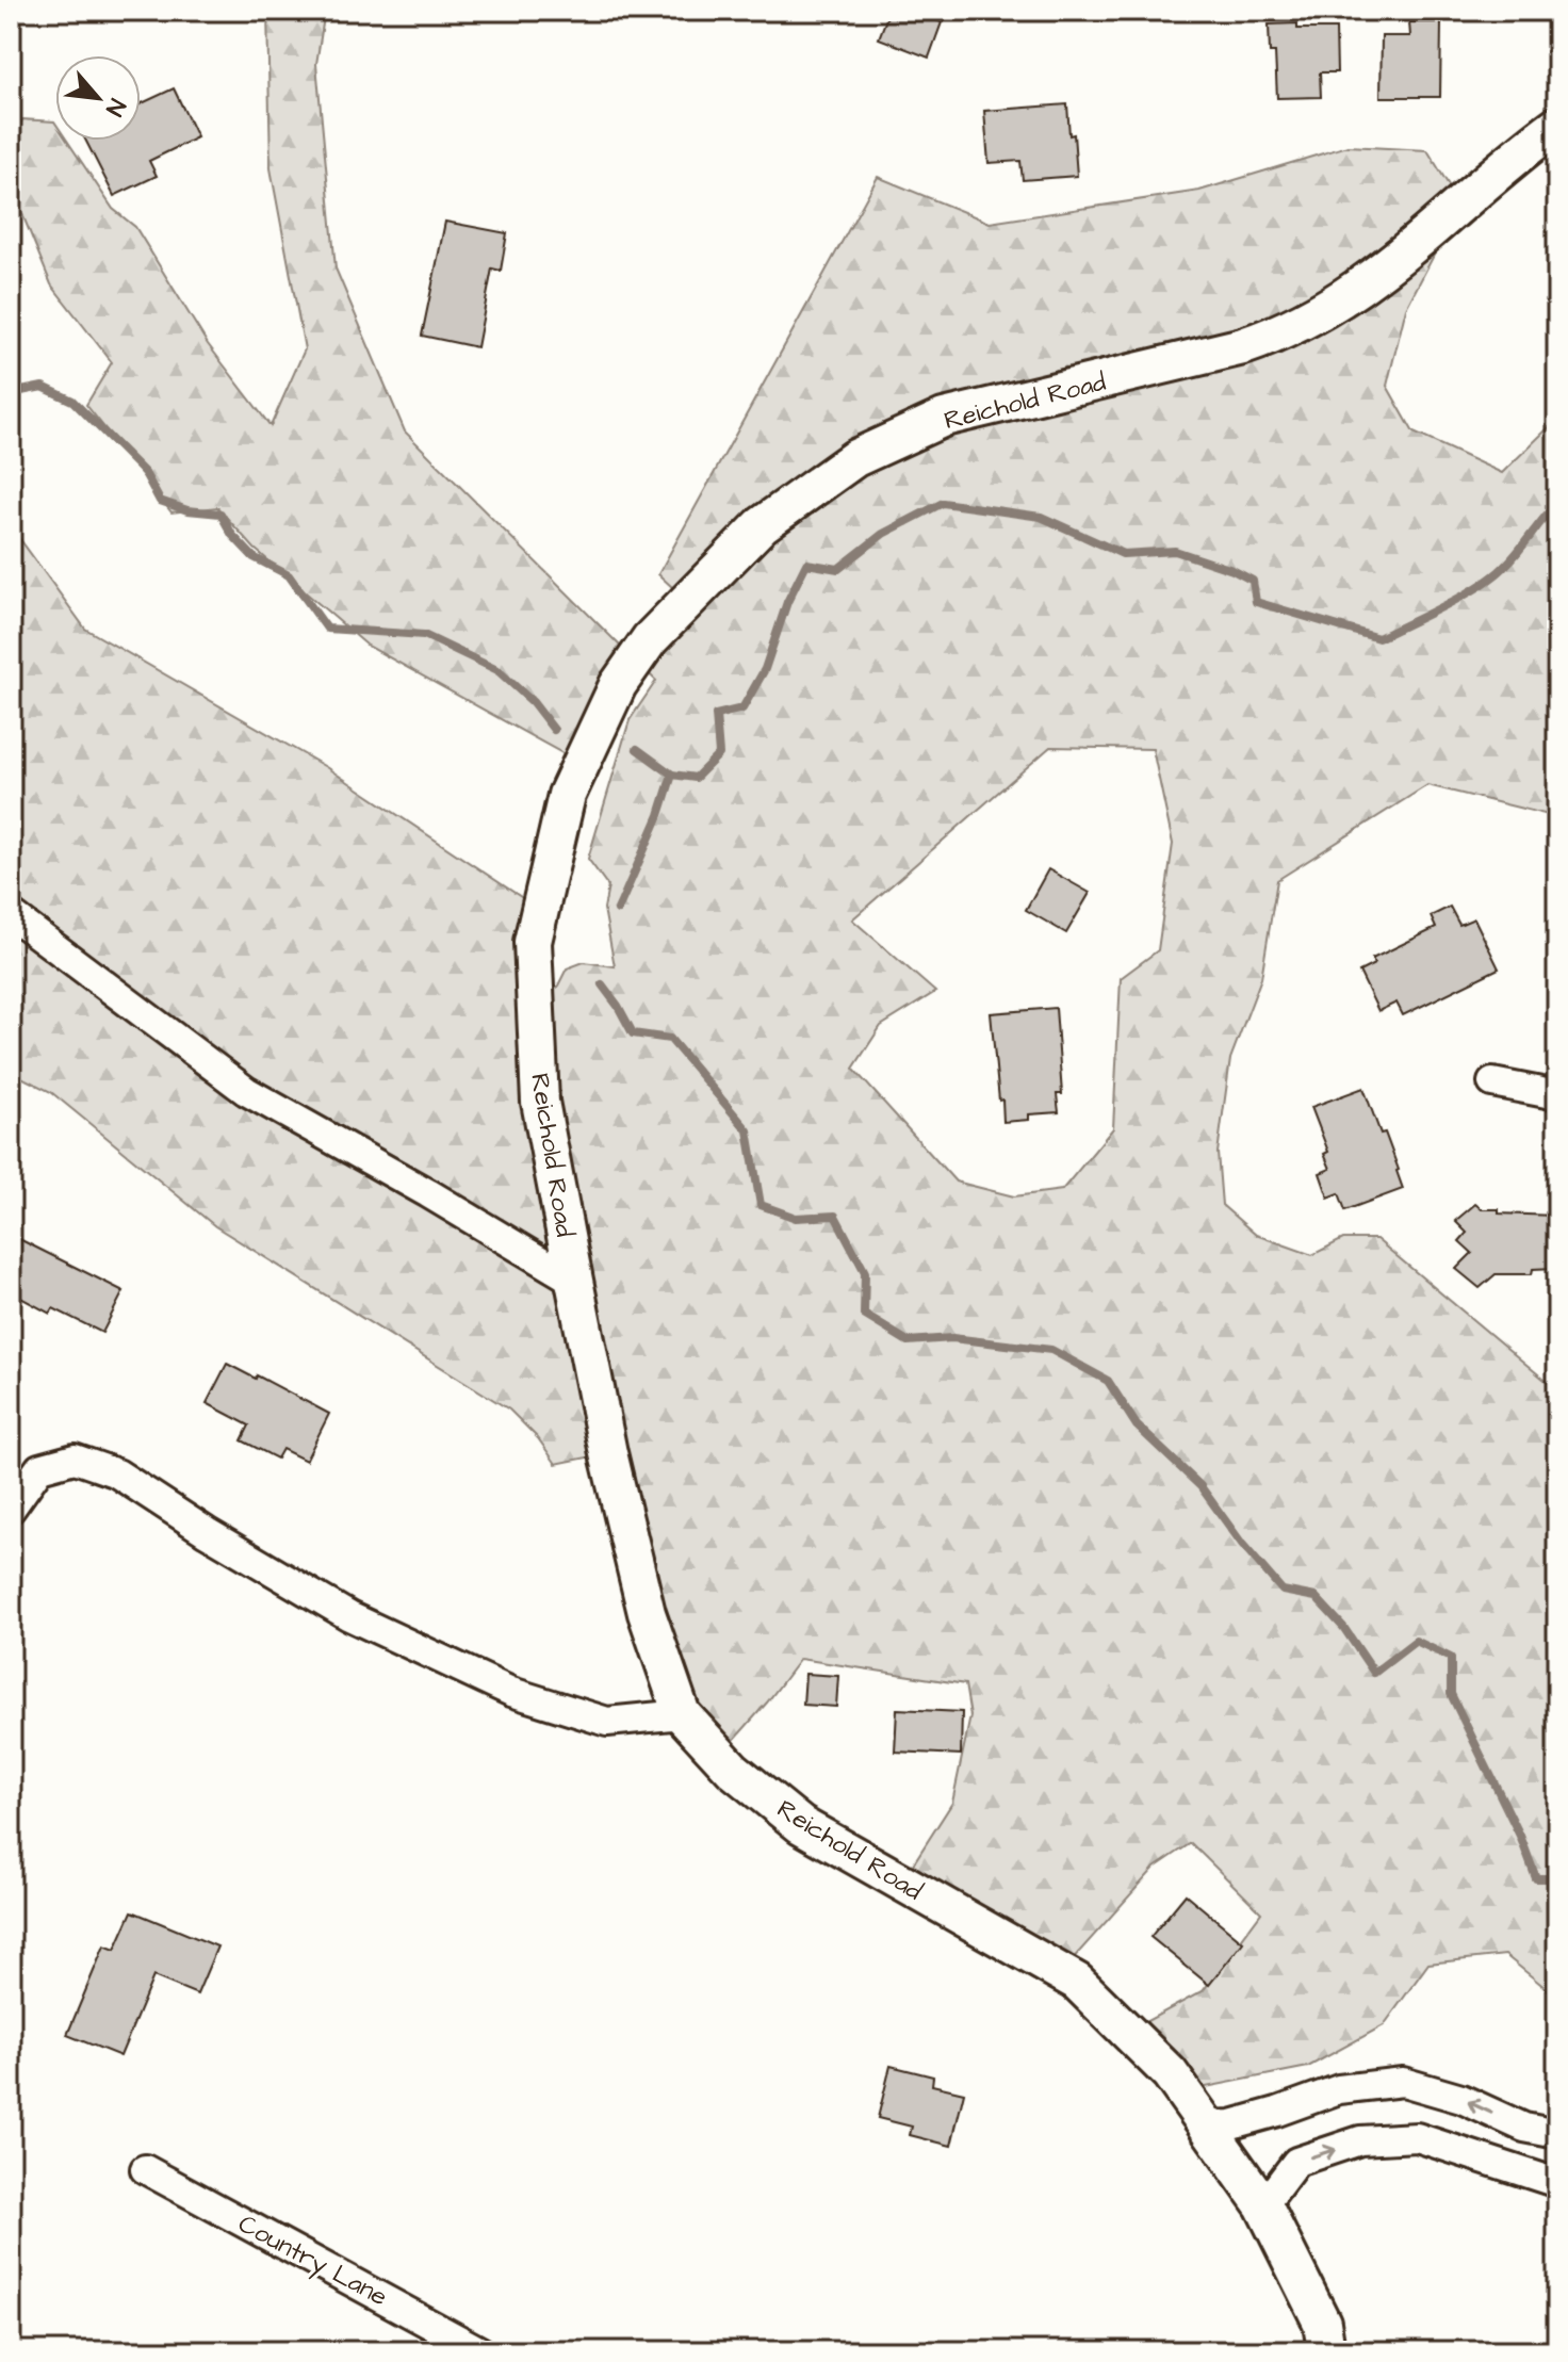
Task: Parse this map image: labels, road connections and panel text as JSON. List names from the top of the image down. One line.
{"streets":{"street":["Reichold Road","Country Lane"]},"north":"bottom right"}
